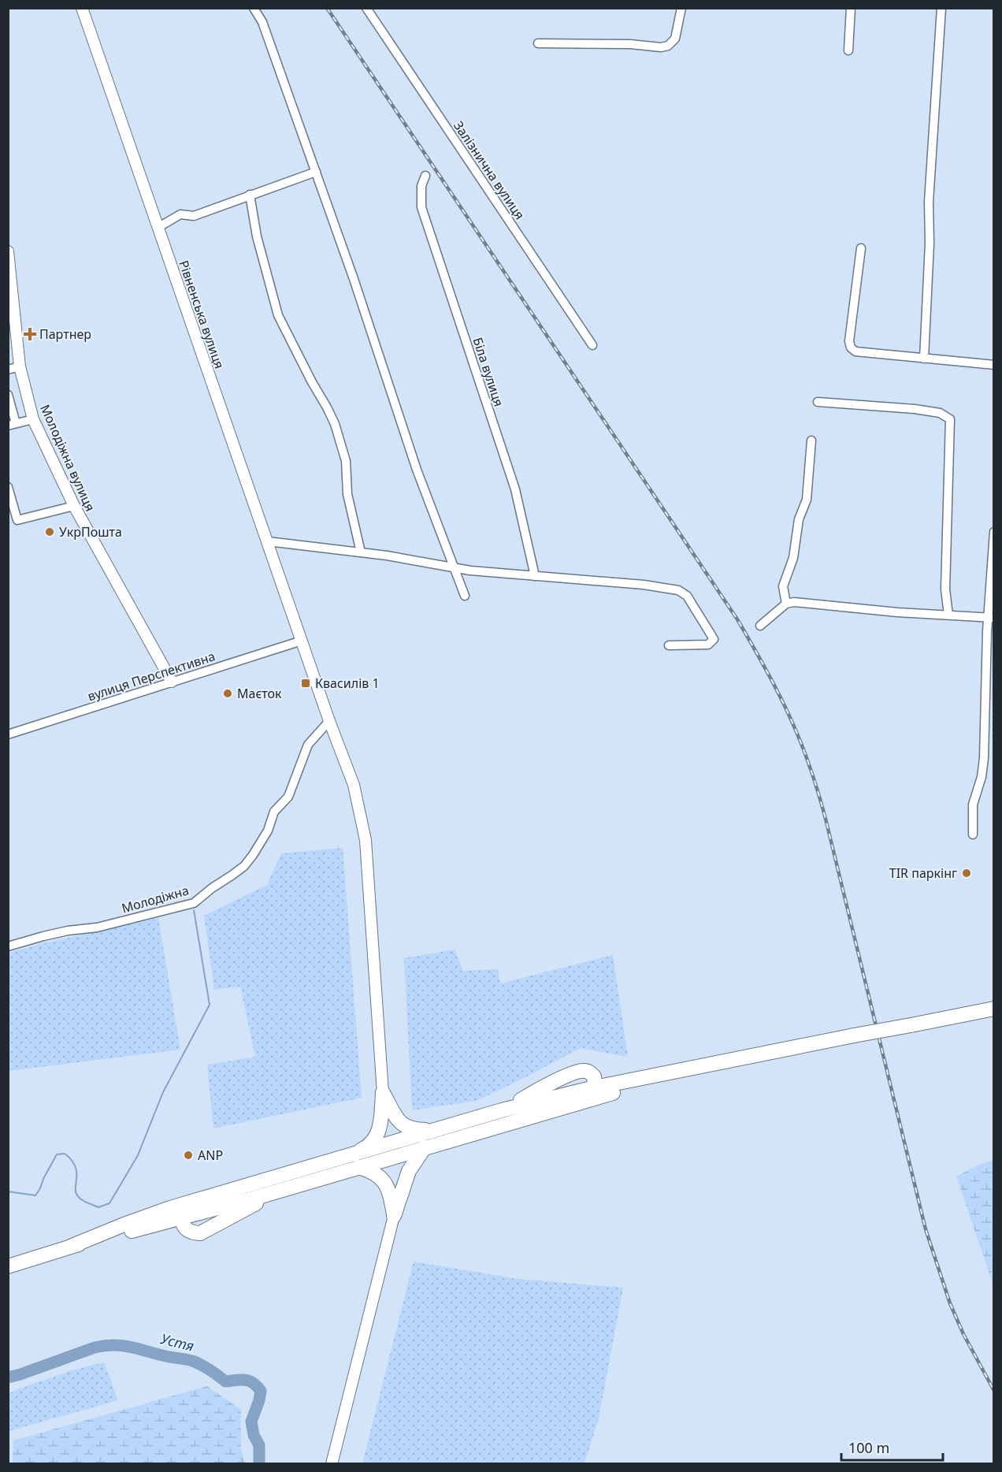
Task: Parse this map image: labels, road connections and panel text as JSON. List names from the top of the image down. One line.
{"streets":{"main road":["Рівненська вулиця","Молодіжна вулиця"],"street":["Залізнична вулиця","Біла вулиця","вулиця Перспективна","Молодіжна"]},"crossings":[["Рівненська вулиця","вулиця Перспективна"],["Рівненська вулиця","Молодіжна"],["Молодіжна вулиця","вулиця Перспективна"]],"water":["Устя"],"places":{"health":["Партнер"],"other":["УкрПошта","Маєток","TIR паркінг","ANP"],"transit":["Квасилів 1"]},"scale_bar":"100 m"}
